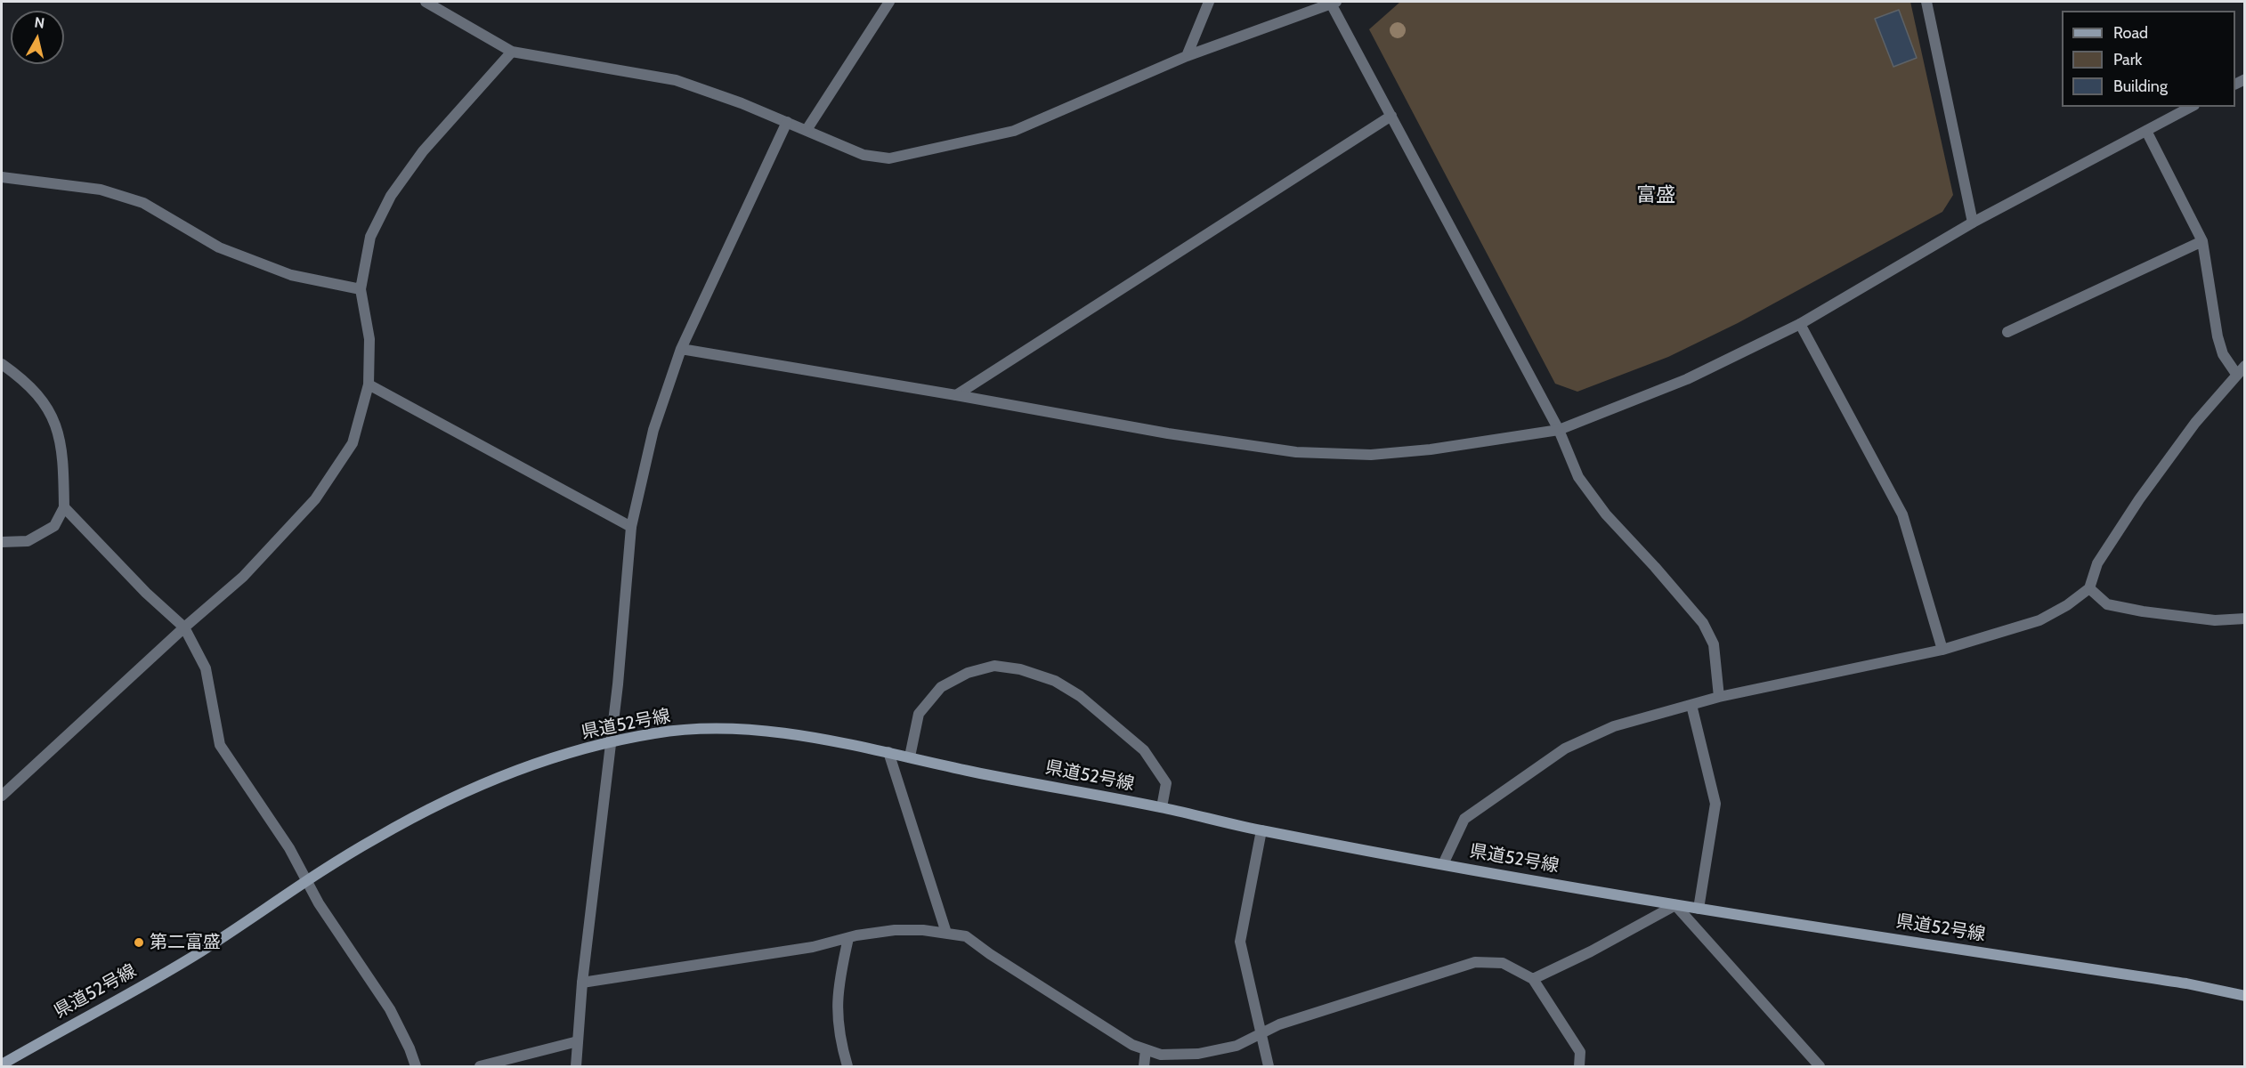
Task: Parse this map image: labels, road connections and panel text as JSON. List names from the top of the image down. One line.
{"streets":{"main road":["県道52号線"]},"districts":["富盛"],"places":["第二富盛"],"legend":["Road","Park","Building"],"north":"top"}
